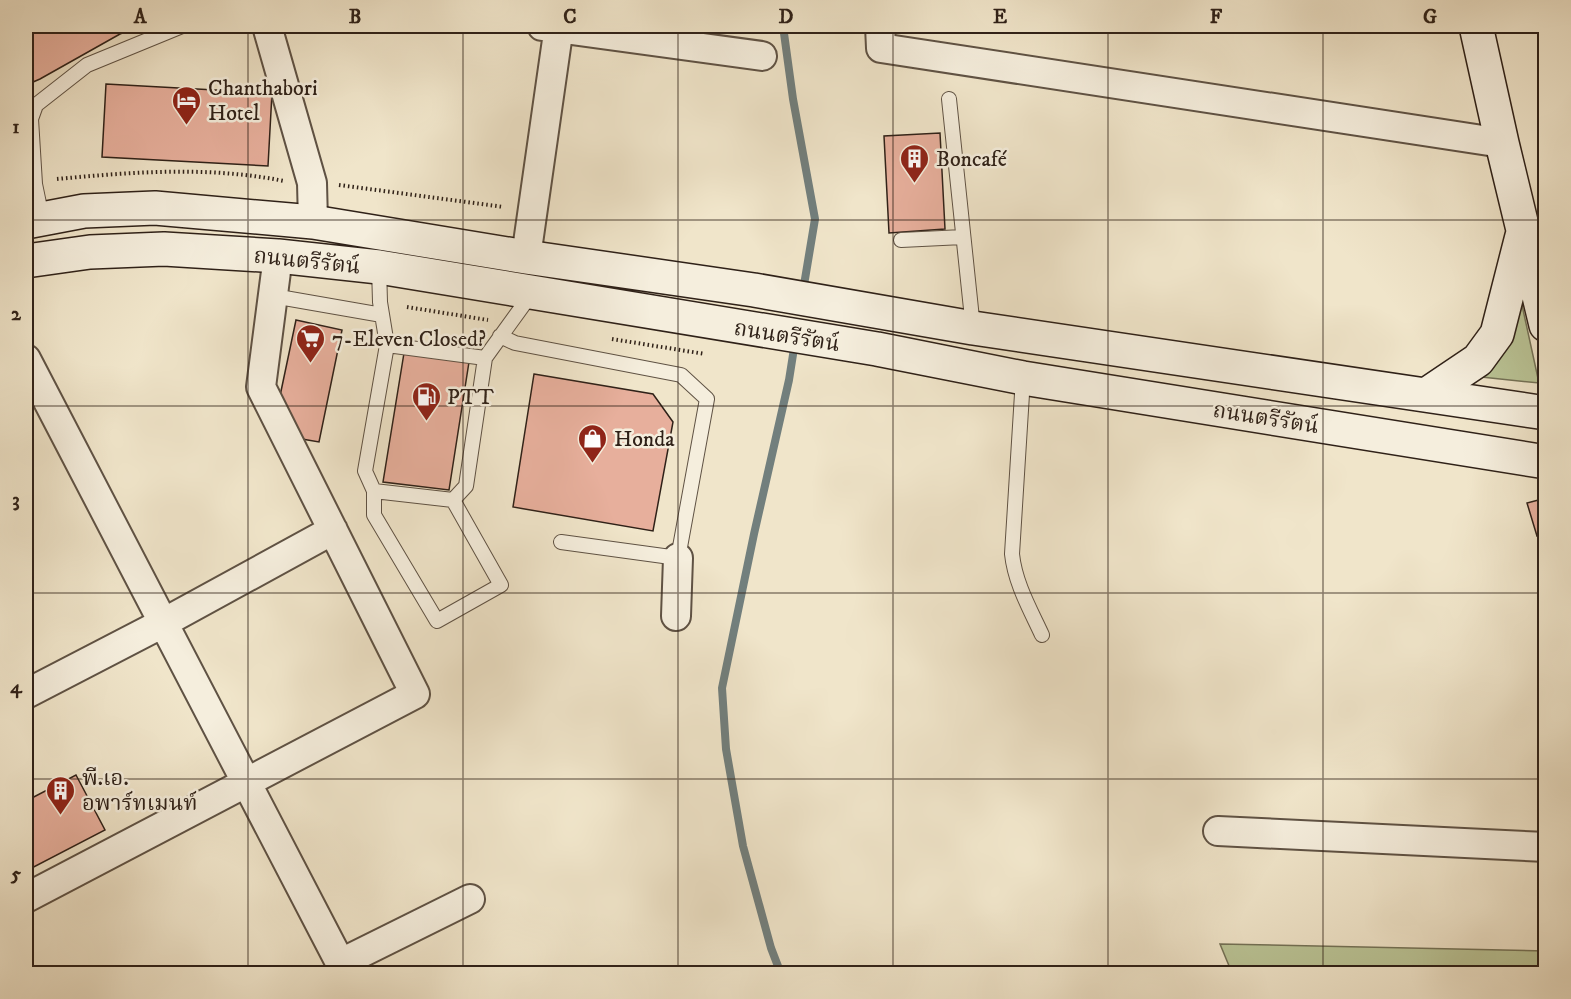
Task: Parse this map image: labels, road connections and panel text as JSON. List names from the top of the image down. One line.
{"streets":{"main road":["ถนนตรีรัตน์"]},"places":{"hotel":["Chanthabori Hotel"],"building":["Boncafé","พี.เอ. อพาร์ทเมนท์"],"supermarket":["7-Eleven Closed?"],"fuel station":["PTT"],"shop":["Honda"]},"grid":{"columns":["A","B","C","D","E","F","G"],"rows":["1","2","3","4","5"]}}
